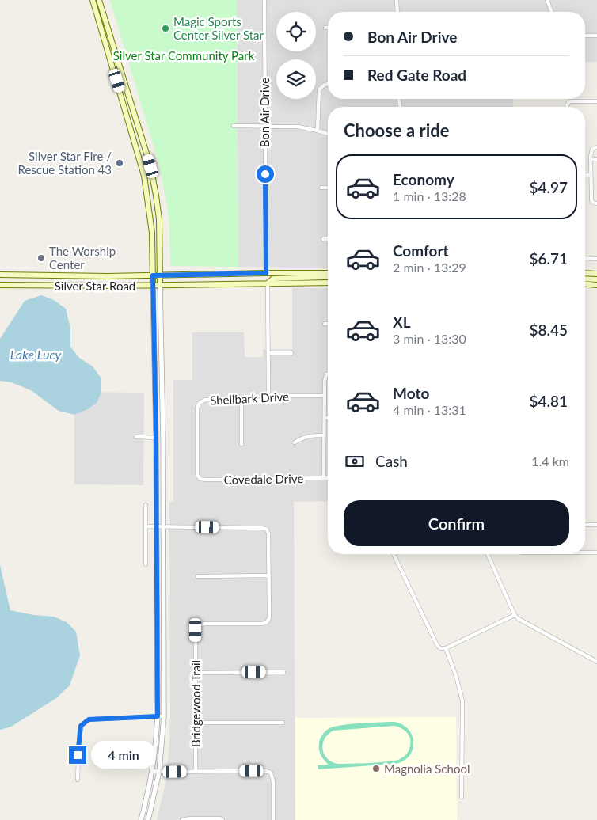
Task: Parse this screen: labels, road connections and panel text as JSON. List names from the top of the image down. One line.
{"streets":{"main road":["Silver Star Road"],"street":["Bon Air Drive","Shellbark Drive","Covedale Drive","Bridgewood Trail"]},"crossings":[["Bon Air Drive","Silver Star Road"],["Shellbark Drive","Covedale Drive"]],"water":["Lake Lucy"],"parks":["Silver Star Community Park"],"places":["Magic Sports Center Silver Star","Silver Star Fire / Rescue Station 43","The Worship Center","Magnolia School"],"page":{"banner":["Bon Air Drive","Red Gate Road"],"heading":"Choose a ride","list":[{"name":"Economy","note":"1 min · 13:28","value":"$4.97"},{"name":"Comfort","note":"2 min · 13:29","value":"$6.71"},{"name":"XL","note":"3 min · 13:30","value":"$8.45"},{"name":"Moto","note":"4 min · 13:31","value":"$4.81"}],"pay":["Cash","1.4 km"],"buttons":"Confirm","bubble":"4 min"}}
